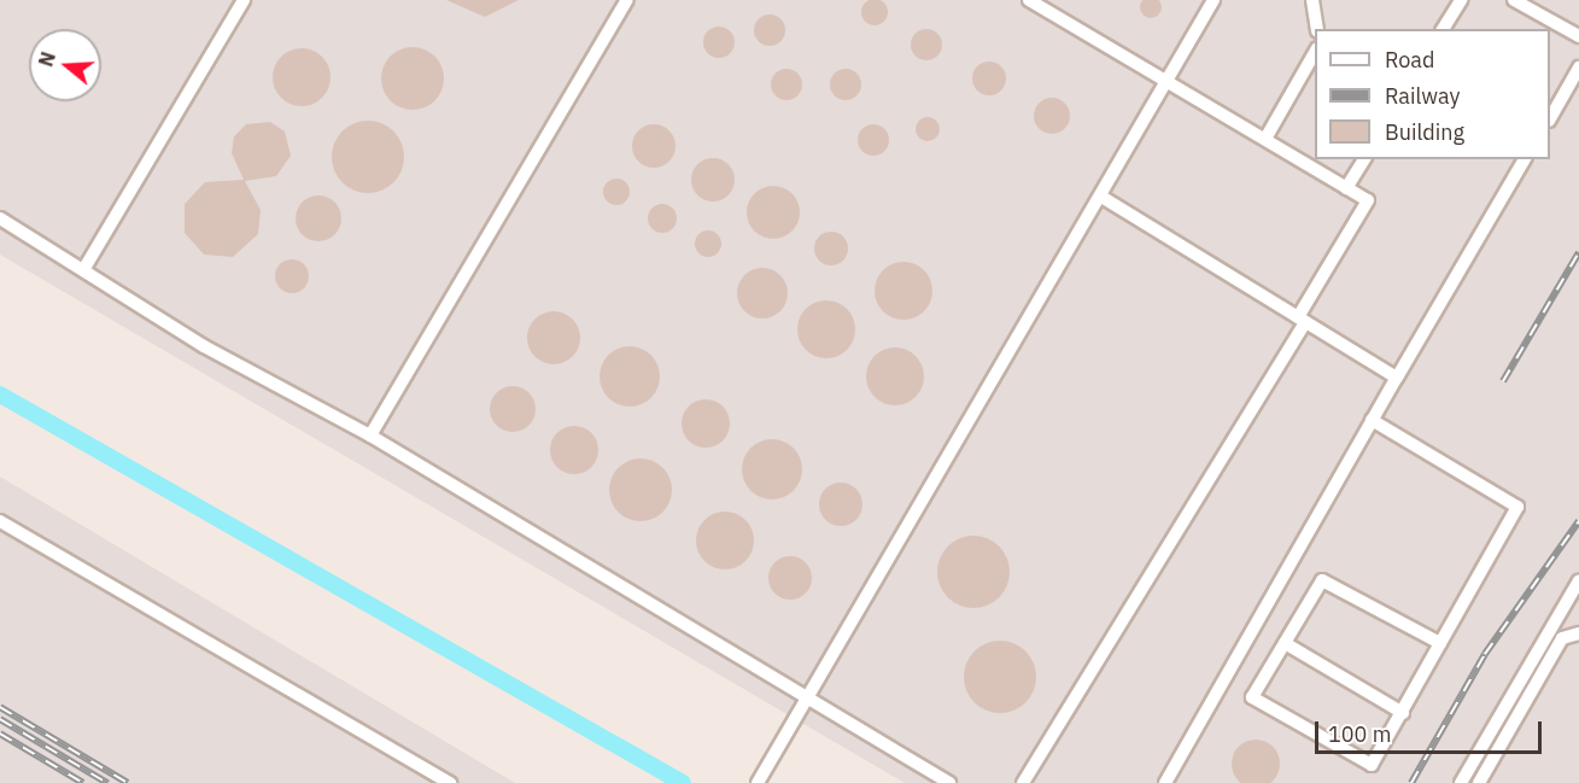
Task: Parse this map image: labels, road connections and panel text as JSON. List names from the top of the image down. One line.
{"legend":["Road","Railway","Building"],"scale_bar":"100 m","north":"left"}
